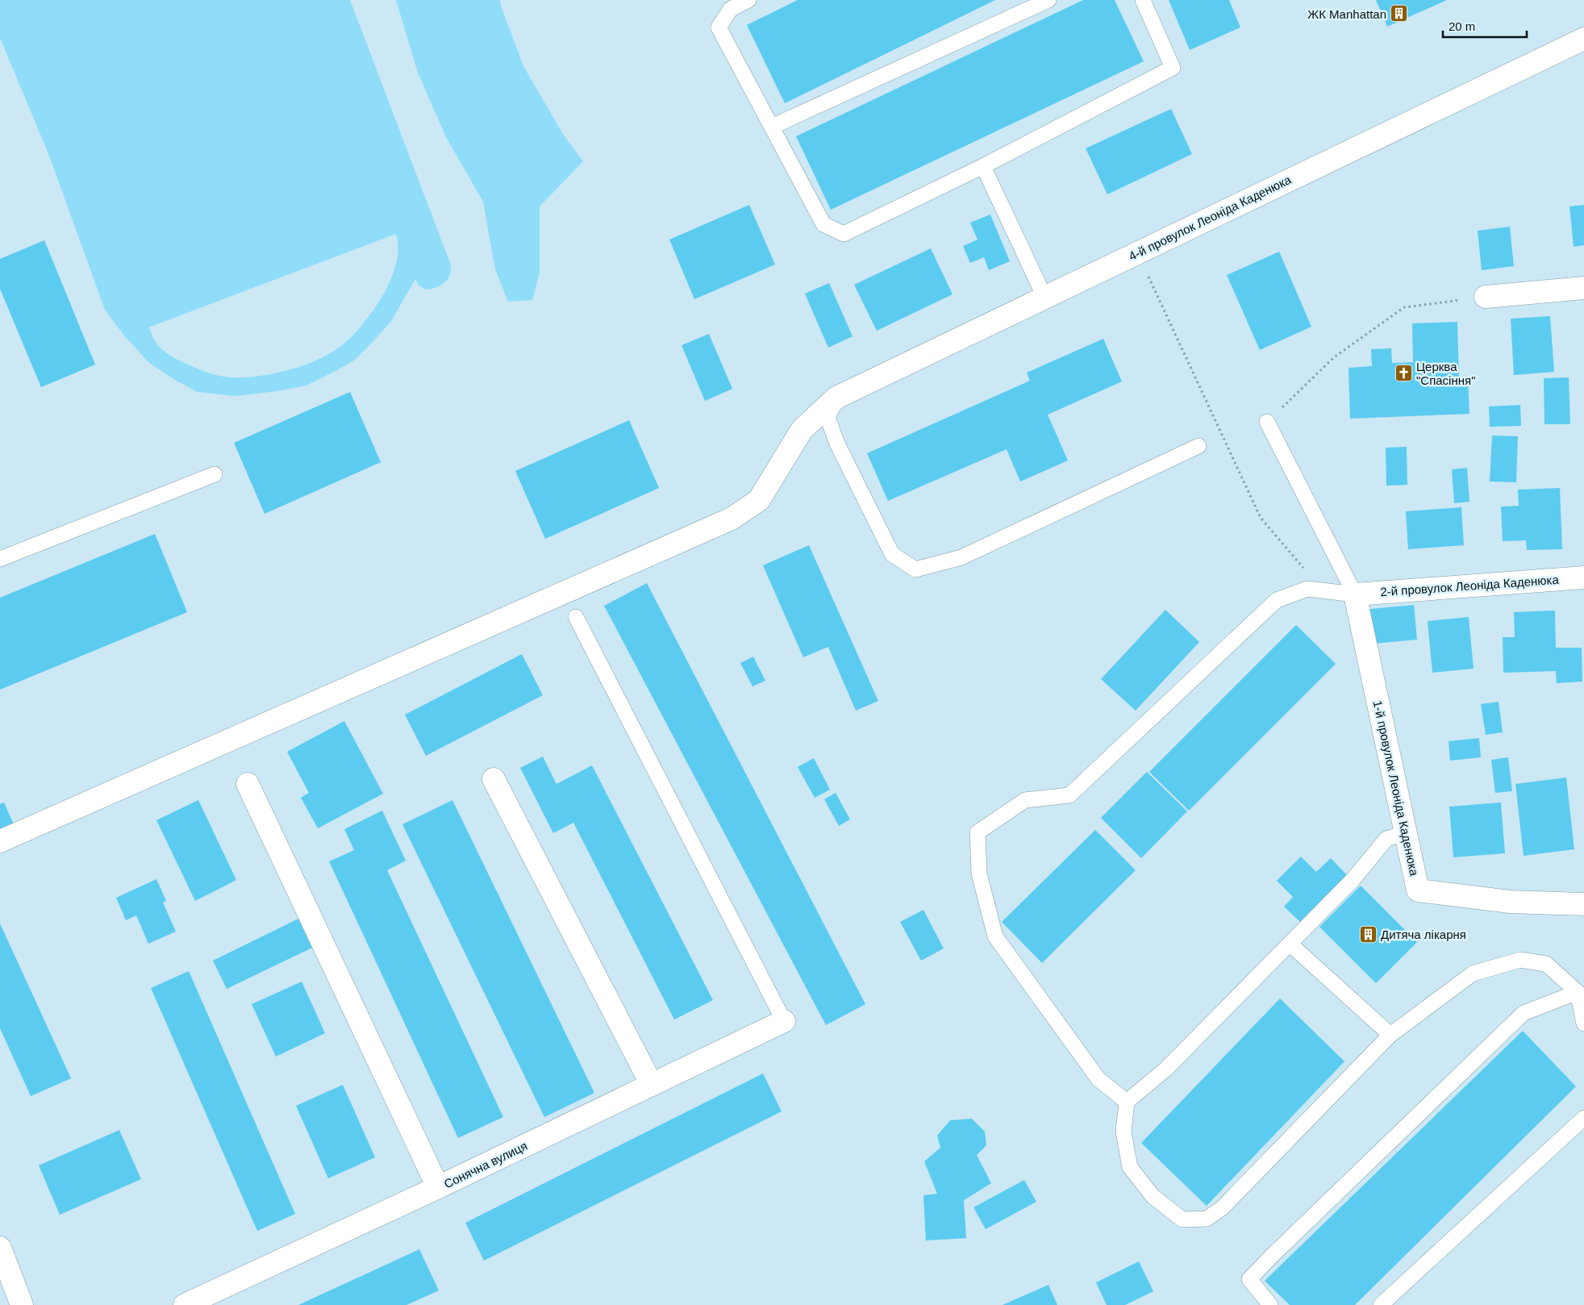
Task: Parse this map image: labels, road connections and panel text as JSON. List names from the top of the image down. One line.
{"streets":{"street":["4-й провулок Леоніда Каденюка","2-й провулок Леоніда Каденюка","1-й провулок Леоніда Каденюка","Сонячна вулиця"]},"crossings":[["2-й провулок Леоніда Каденюка","1-й провулок Леоніда Каденюка"]],"places":{"building":["ЖК Manhattan","Дитяча лікарня"],"church":["Церква \"Спасіння\""]},"scale_bar":"20 m"}
